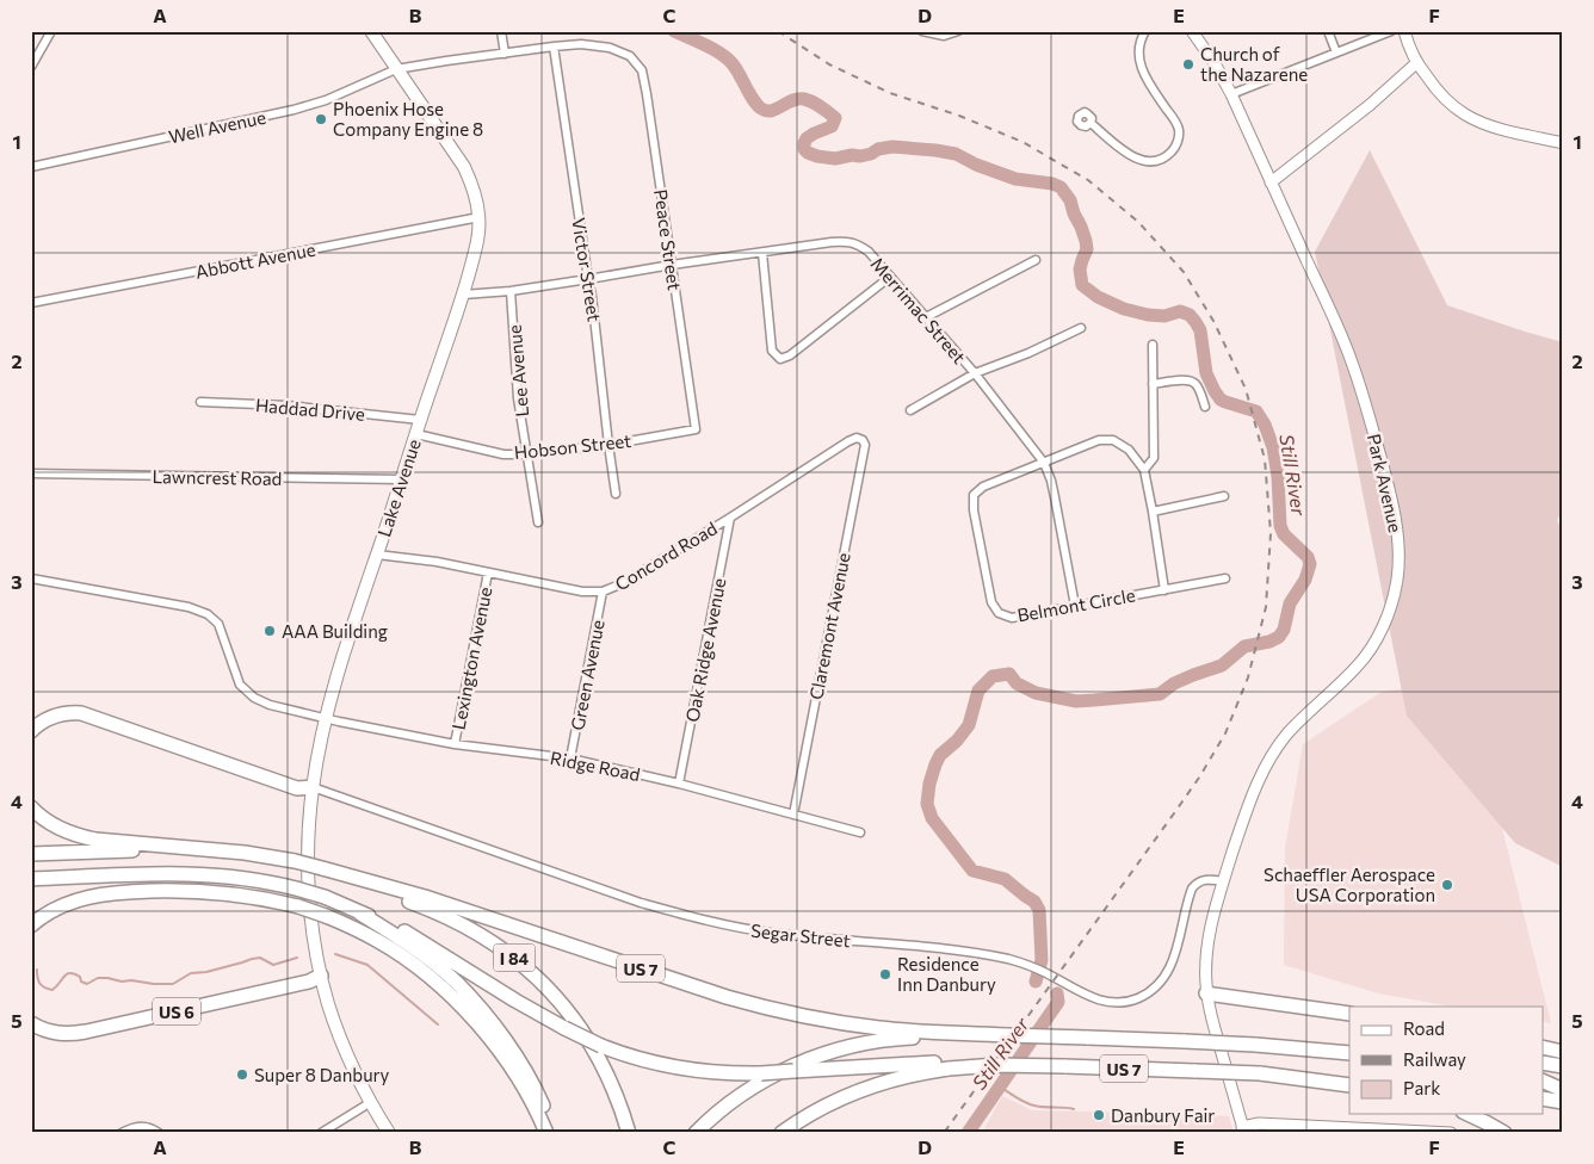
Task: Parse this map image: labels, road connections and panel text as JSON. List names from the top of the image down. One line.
{"streets":{"highway":["I 84","US 7","US 6"],"main road":["Park Avenue","Lake Avenue"],"street":["Well Avenue","Peace Street","Abbott Avenue","Victor Street","Merrimac Street","Lee Avenue","Haddad Drive","Hobson Street","Lawncrest Road","Concord Road","Belmont Circle","Claremont Avenue","Oak Ridge Avenue","Lexington Avenue","Green Avenue","Ridge Road","Segar Street"]},"crossings":[["Well Avenue","Peace Street"],["Well Avenue","Victor Street"],["Well Avenue","Lake Avenue"],["Peace Street","Merrimac Street"],["Peace Street","Hobson Street"],["Abbott Avenue","Lake Avenue"],["Victor Street","Merrimac Street"],["Victor Street","Hobson Street"],["Merrimac Street","Lee Avenue"],["Merrimac Street","Lake Avenue"],["Merrimac Street","Belmont Circle"],["Lee Avenue","Hobson Street"],["Haddad Drive","Lake Avenue"],["Hobson Street","Lake Avenue"],["Lawncrest Road","Lake Avenue"],["Park Avenue","Segar Street"],["Lake Avenue","Concord Road"],["Lake Avenue","Ridge Road"],["Lake Avenue","Segar Street"],["Lake Avenue","US 6"],["Concord Road","Claremont Avenue"],["Concord Road","Oak Ridge Avenue"],["Concord Road","Lexington Avenue"],["Concord Road","Green Avenue"],["Claremont Avenue","Ridge Road"],["Oak Ridge Avenue","Ridge Road"],["Lexington Avenue","Ridge Road"],["Green Avenue","Ridge Road"],["I 84","US 7"]],"water":["Still River"],"places":["Church of the Nazarene","Phoenix Hose Company Engine 8","AAA Building","Schaeffler Aerospace USA Corporation","Residence Inn Danbury","Super 8 Danbury","Danbury Fair"],"legend":["Road","Railway","Park"],"grid":{"columns":["A","B","C","D","E","F"],"rows":["1","2","3","4","5"]}}
